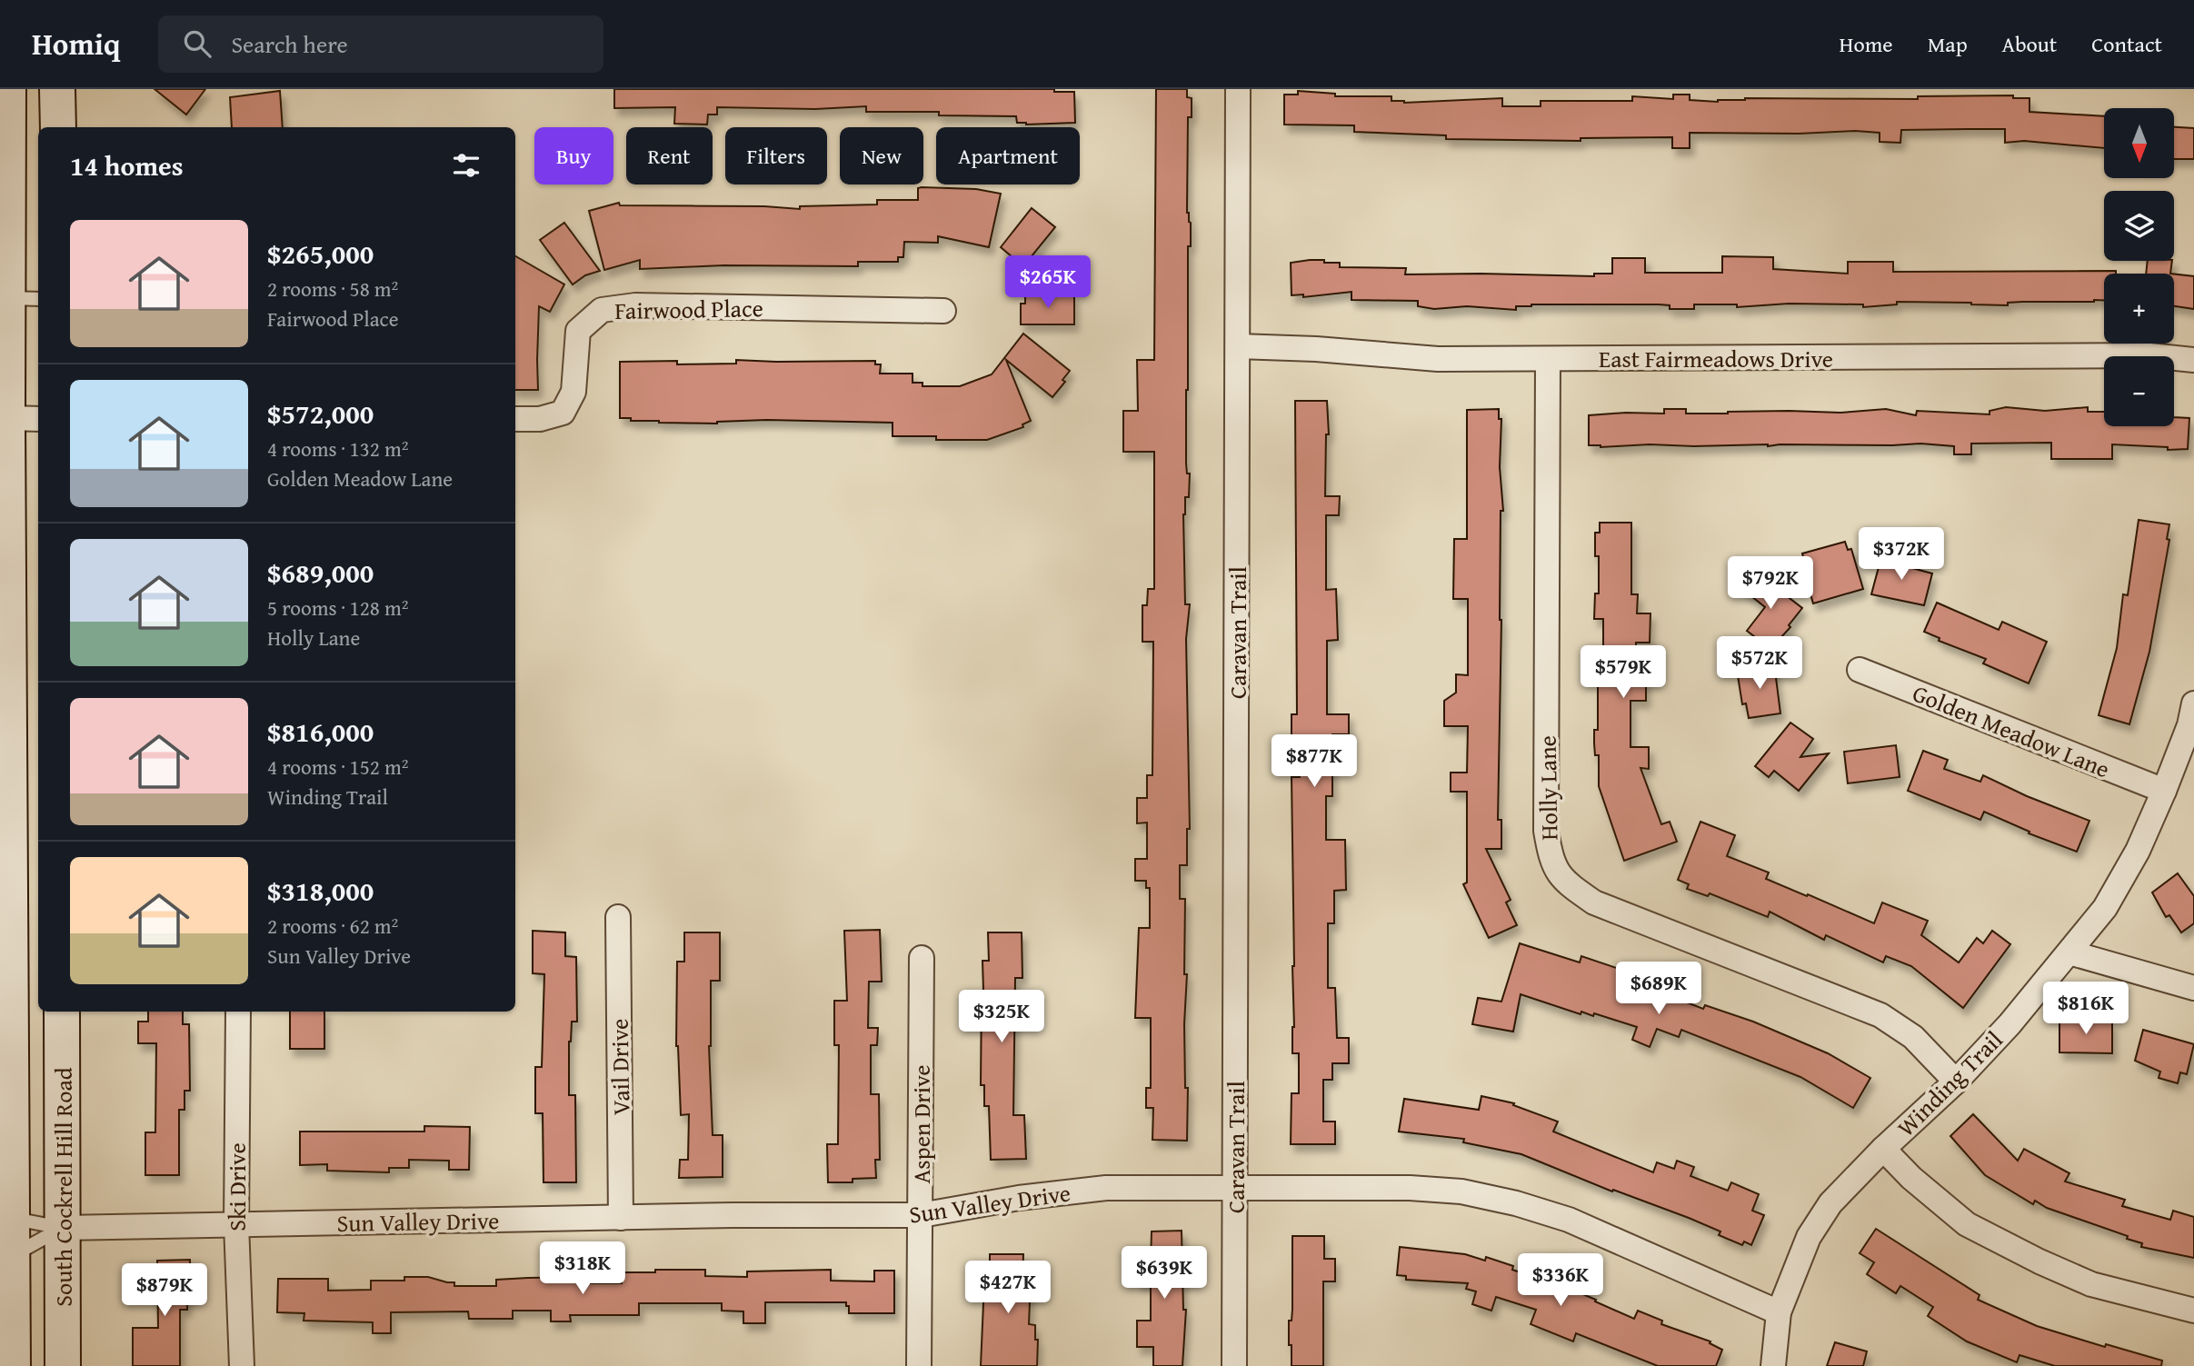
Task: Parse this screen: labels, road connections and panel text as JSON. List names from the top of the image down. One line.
{"streets":{"main road":["South Cockrell Hill Road"],"street":["Fairwood Place","East Fairmeadows Drive","Caravan Trail","Golden Meadow Lane","Holly Lane","Vail Drive","Winding Trail","Aspen Drive","Ski Drive","Sun Valley Drive"]},"crossings":[["East Fairmeadows Drive","Caravan Trail"],["East Fairmeadows Drive","Holly Lane"],["Caravan Trail","Sun Valley Drive"],["Golden Meadow Lane","Winding Trail"],["Holly Lane","Winding Trail"],["Vail Drive","Sun Valley Drive"],["Winding Trail","Sun Valley Drive"],["Aspen Drive","Sun Valley Drive"],["South Cockrell Hill Road","Sun Valley Drive"],["Ski Drive","Sun Valley Drive"]],"north":"bottom","page":{"header":"Homiq","search":"Search here","nav":["Home","Map","About","Contact"],"map_buttons":["+","−"],"chip":["Buy","Rent","Filters","New","Apartment"],"heading":"14 homes","list":[{"name":"$265,000","note":"2 rooms · 58 m² · Fairwood Place"},{"name":"$572,000","note":"4 rooms · 132 m² · Golden Meadow Lane"},{"name":"$689,000","note":"5 rooms · 128 m² · Holly Lane"},{"name":"$816,000","note":"4 rooms · 152 m² · Winding Trail"},{"name":"$318,000","note":"2 rooms · 62 m² · Sun Valley Drive"}],"price":["$265K","$372K","$792K","$572K","$579K","$877K","$689K","$816K","$325K","$318K","$639K","$336K","$427K","$879K"]}}
